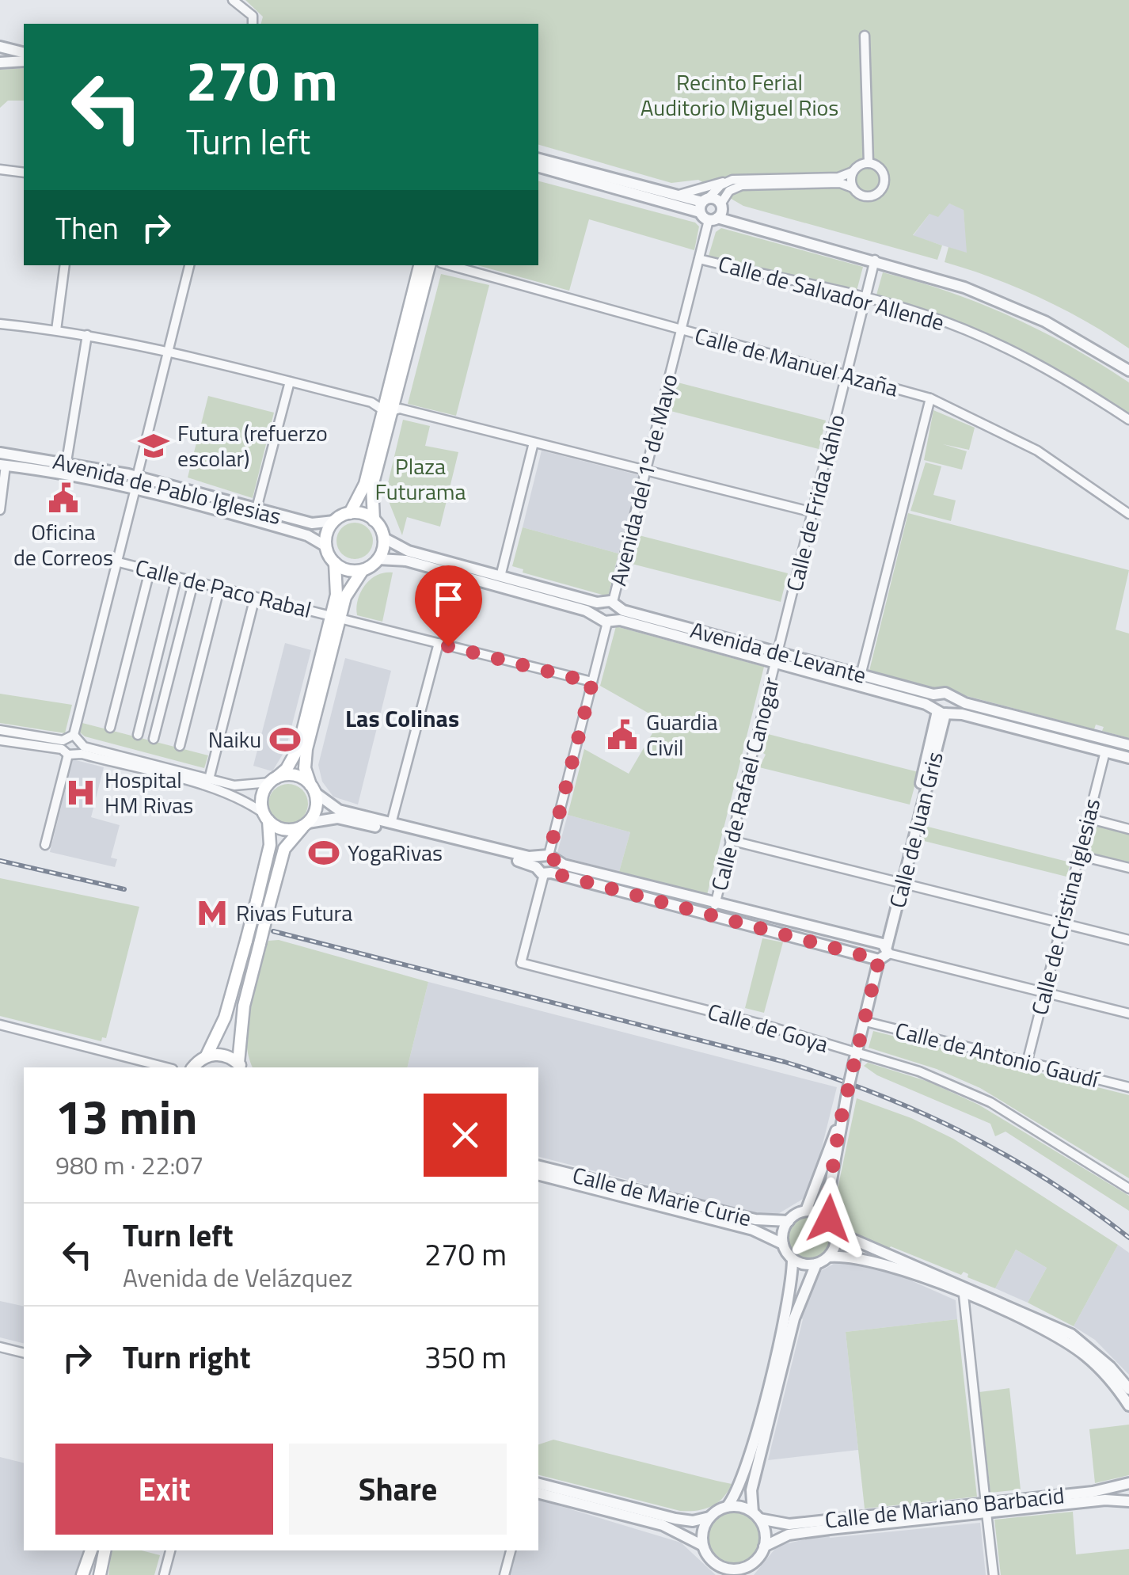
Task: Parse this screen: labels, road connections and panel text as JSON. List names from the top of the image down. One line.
{"streets":{"street":["Calle de Salvador Allende","Calle de Manuel Azaña","Avenida del 1º de Mayo","Avenida de Pablo Iglesias","Calle de Frida Kahlo","Calle de Paco Rabal","Avenida de Levante","Calle de Rafael Canogar","Calle de Juan Gris","Calle de Cristina Iglesias","Calle de Goya","Calle de Antonio Gaudí","Calle de Marie Curie","Calle de Mariano Barbacid"]},"crossings":[["Calle de Salvador Allende","Avenida del 1º de Mayo"],["Calle de Salvador Allende","Calle de Frida Kahlo"],["Calle de Manuel Azaña","Avenida del 1º de Mayo"],["Calle de Manuel Azaña","Calle de Frida Kahlo"],["Avenida del 1º de Mayo","Calle de Paco Rabal"],["Avenida del 1º de Mayo","Avenida de Levante"],["Avenida del 1º de Mayo","Calle de Goya"],["Avenida de Pablo Iglesias","Avenida de Levante"],["Calle de Frida Kahlo","Avenida de Levante"],["Calle de Frida Kahlo","Calle de Rafael Canogar"],["Avenida de Levante","Calle de Rafael Canogar"],["Avenida de Levante","Calle de Juan Gris"],["Avenida de Levante","Calle de Cristina Iglesias"],["Calle de Juan Gris","Calle de Goya"],["Calle de Juan Gris","Calle de Antonio Gaudí"],["Calle de Juan Gris","Calle de Marie Curie"],["Calle de Cristina Iglesias","Calle de Antonio Gaudí"]],"districts":["Las Colinas"],"parks":["Recinto Ferial Auditorio Miguel Rios","Plaza Futurama"],"places":{"school or university":["Futura (refuerzo escolar)"],"public building":["Oficina de Correos","Guardia Civil"],"sports":["Naiku","YogaRivas"],"hospital":["Hospital HM Rivas"],"metro station":["Rivas Futura"]},"page":{"turn":["270 m","Turn left"],"then":"Then","heading":["13 min","980 m · 22:07"],"list":[{"name":"Turn left","note":"Avenida de Velázquez","value":"270 m"},{"name":"Turn right","value":"350 m"}],"buttons":["Exit","Share"]}}
